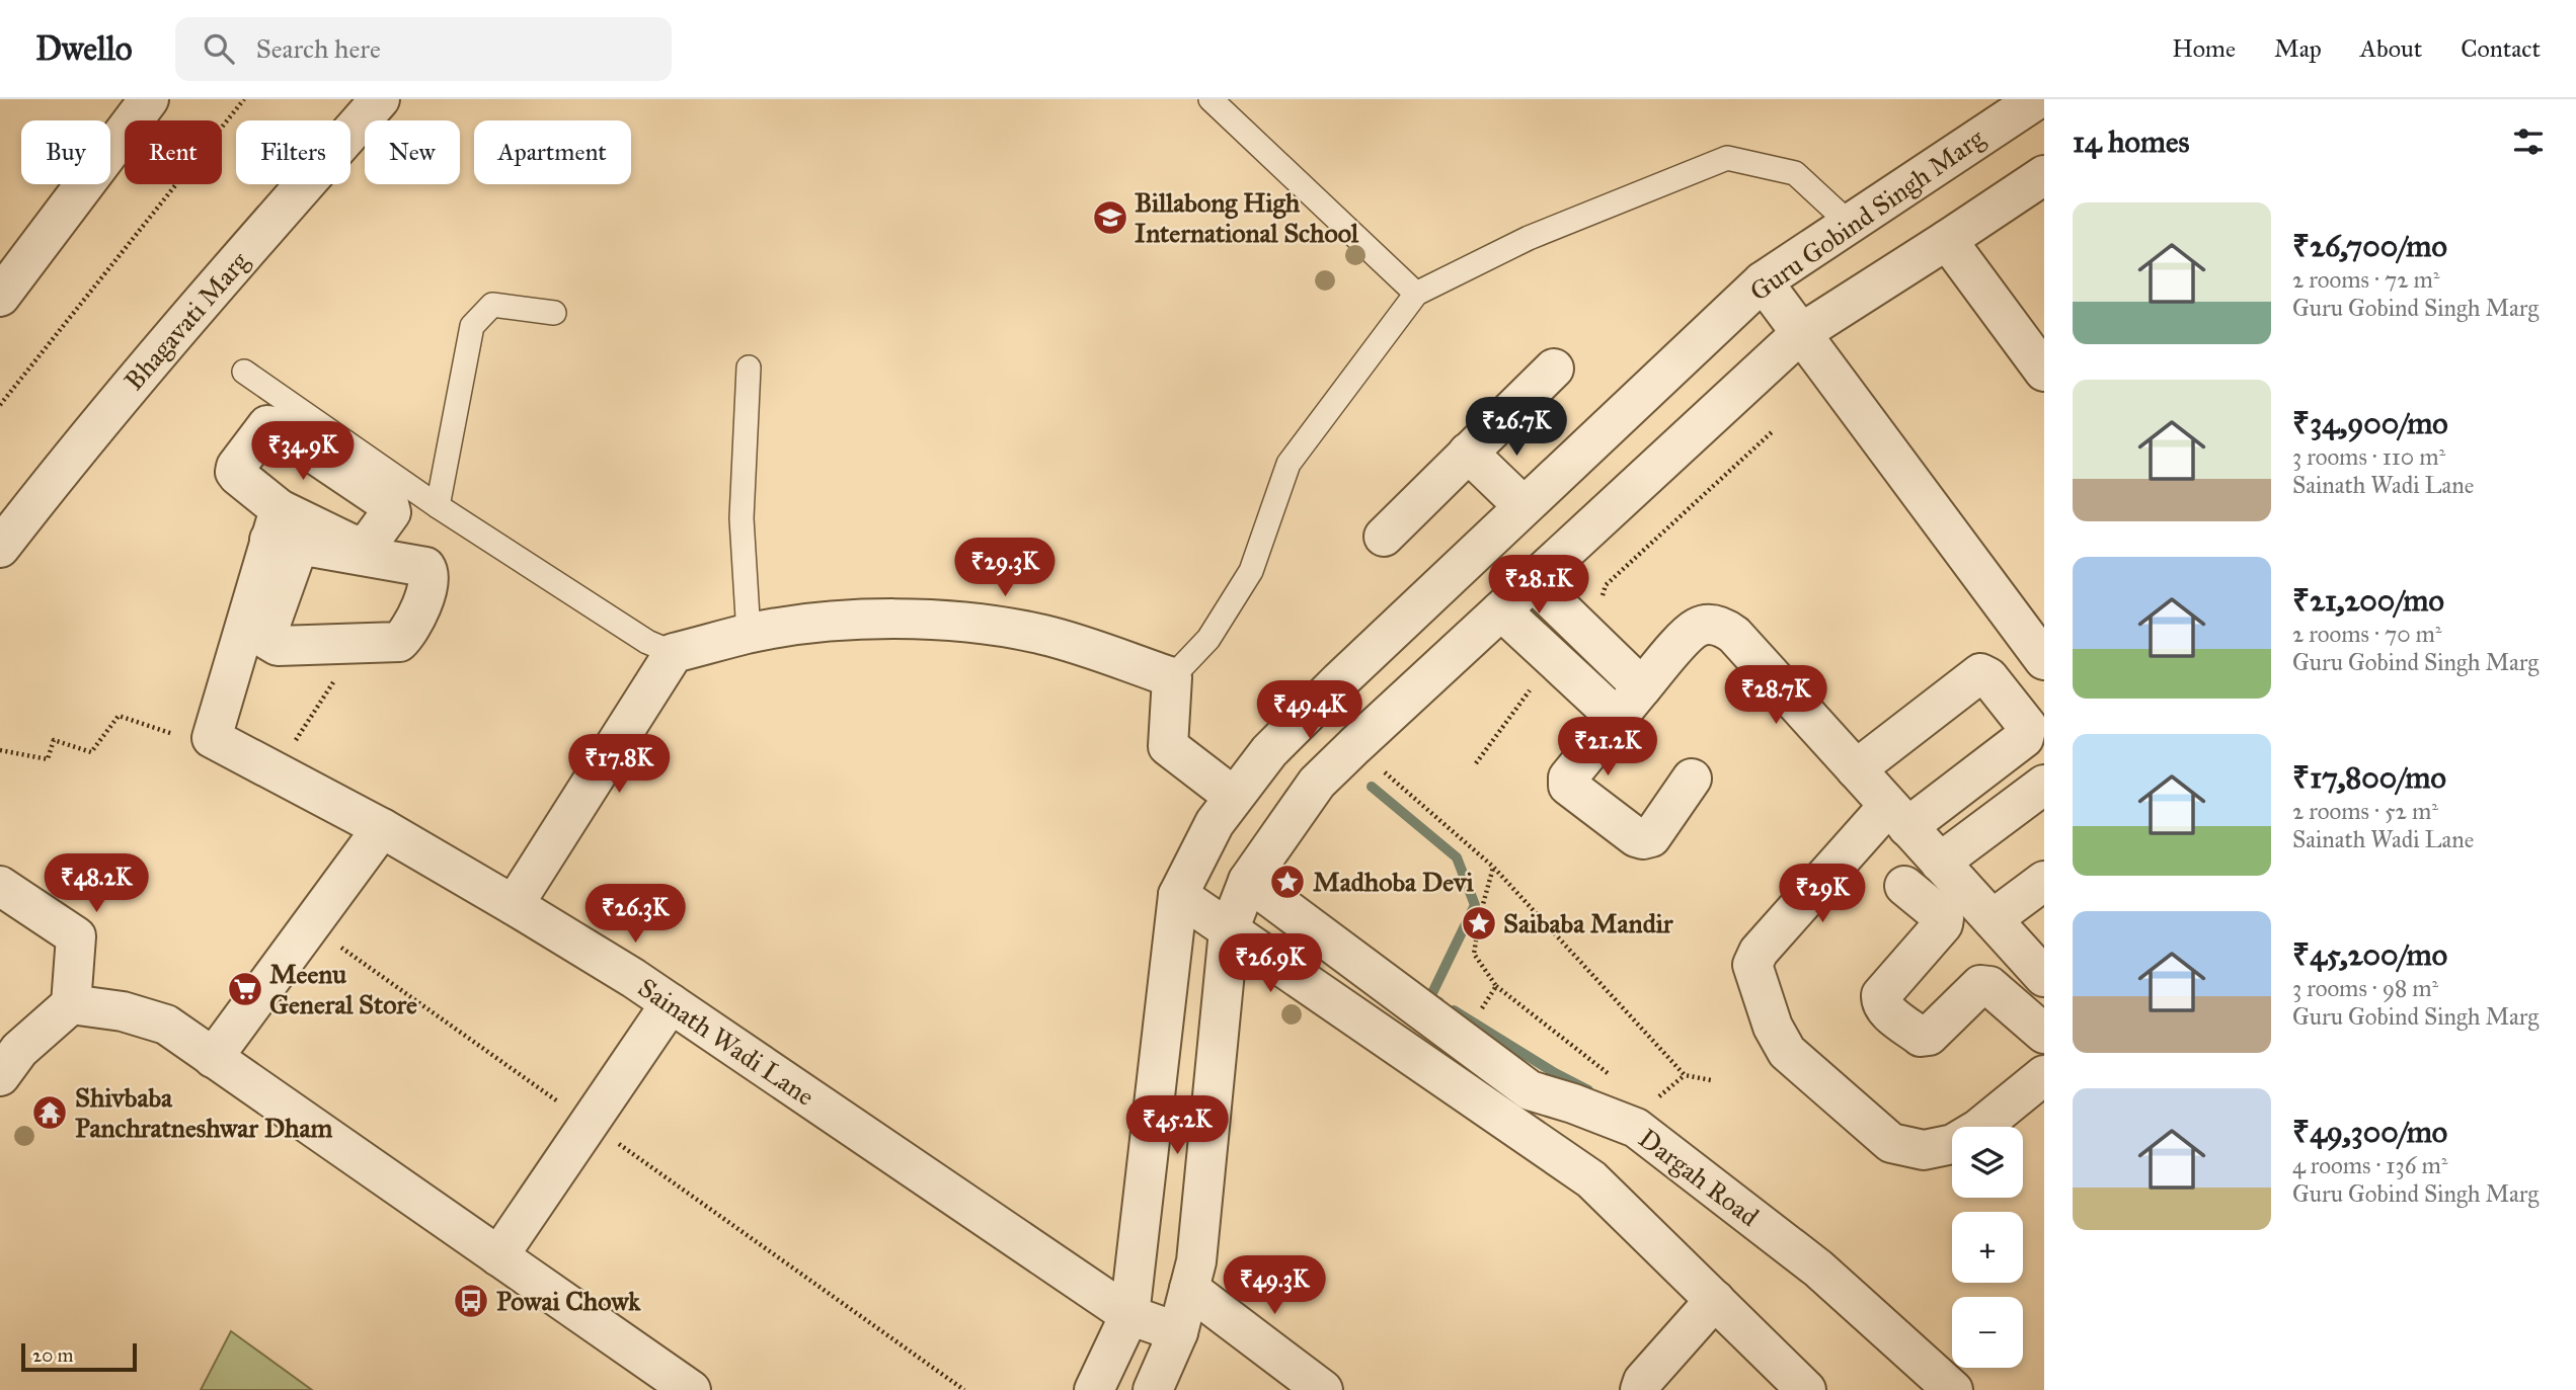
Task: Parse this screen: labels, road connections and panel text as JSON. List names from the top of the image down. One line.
{"streets":{"street":["Guru Gobind Singh Marg","Bhagavati Marg","Sainath Wadi Lane","Dargah Road"]},"crossings":[["Guru Gobind Singh Marg","Sainath Wadi Lane"]],"places":{"school or university":["Billabong High International School"],"place":["Madhoba Devi","Saibaba Mandir"],"supermarket":["Meenu General Store"],"temple":["Shivbaba Panchratneshwar Dham"],"bus stop":["Powai Chowk"]},"scale_bar":"20 m","page":{"header":"Dwello","search":"Search here","nav":["Home","Map","About","Contact"],"heading":"14 homes","chip":["Buy","Rent","Filters","New","Apartment"],"list":[{"name":"₹26,700/mo","note":"2 rooms · 72 m² · Guru Gobind Singh Marg"},{"name":"₹34,900/mo","note":"3 rooms · 110 m² · Sainath Wadi Lane"},{"name":"₹21,200/mo","note":"2 rooms · 70 m² · Guru Gobind Singh Marg"},{"name":"₹17,800/mo","note":"2 rooms · 52 m² · Sainath Wadi Lane"},{"name":"₹45,200/mo","note":"3 rooms · 98 m² · Guru Gobind Singh Marg"},{"name":"₹49,300/mo","note":"4 rooms · 136 m² · Guru Gobind Singh Marg"}],"price":["₹26.7K","₹34.9K","₹29.3K","₹28.1K","₹28.7K","₹49.4K","₹21.2K","₹17.8K","₹48.2K","₹29K","₹26.3K","₹26.9K","₹45.2K","₹49.3K"],"map_buttons":["+","−"],"scale":"20 m"}}
